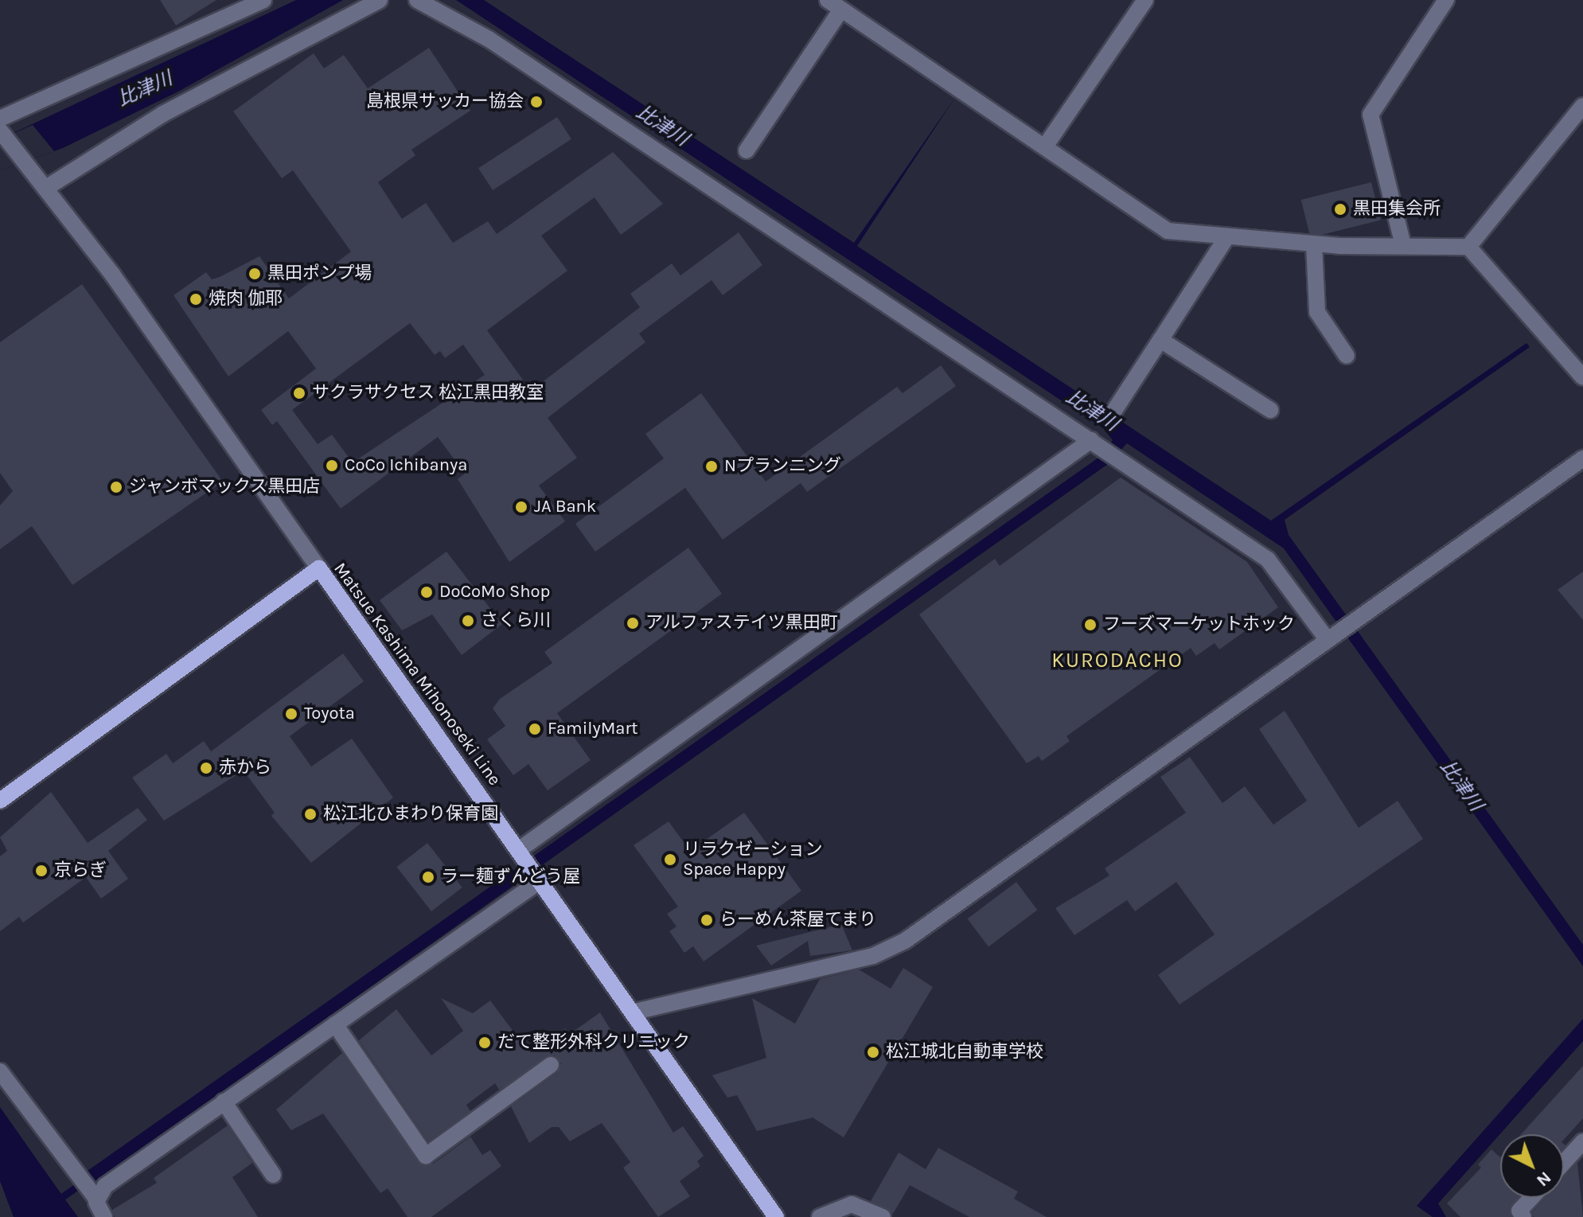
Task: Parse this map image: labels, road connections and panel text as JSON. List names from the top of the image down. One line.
{"streets":{"main road":["Matsue Kashima Mihonoseki Line"]},"districts":["KURODACHO"],"water":["比津川"],"places":["島根県サッカー協会","黒田集会所","黒田ポンプ場","焼肉 伽耶","サクラサクセス 松江黒田教室","CoCo Ichibanya","Nプランニング","ジャンボマックス黒田店","JA Bank","DoCoMo Shop","さくら川","アルファステイツ黒田町","フーズマーケットホック","Toyota","FamilyMart","赤から","松江北ひまわり保育園","リラクゼーション Space Happy","京らぎ","ラー麺ずんどう屋","らーめん茶屋てまり","だて整形外科クリニック","松江城北自動車学校"],"north":"bottom right"}
